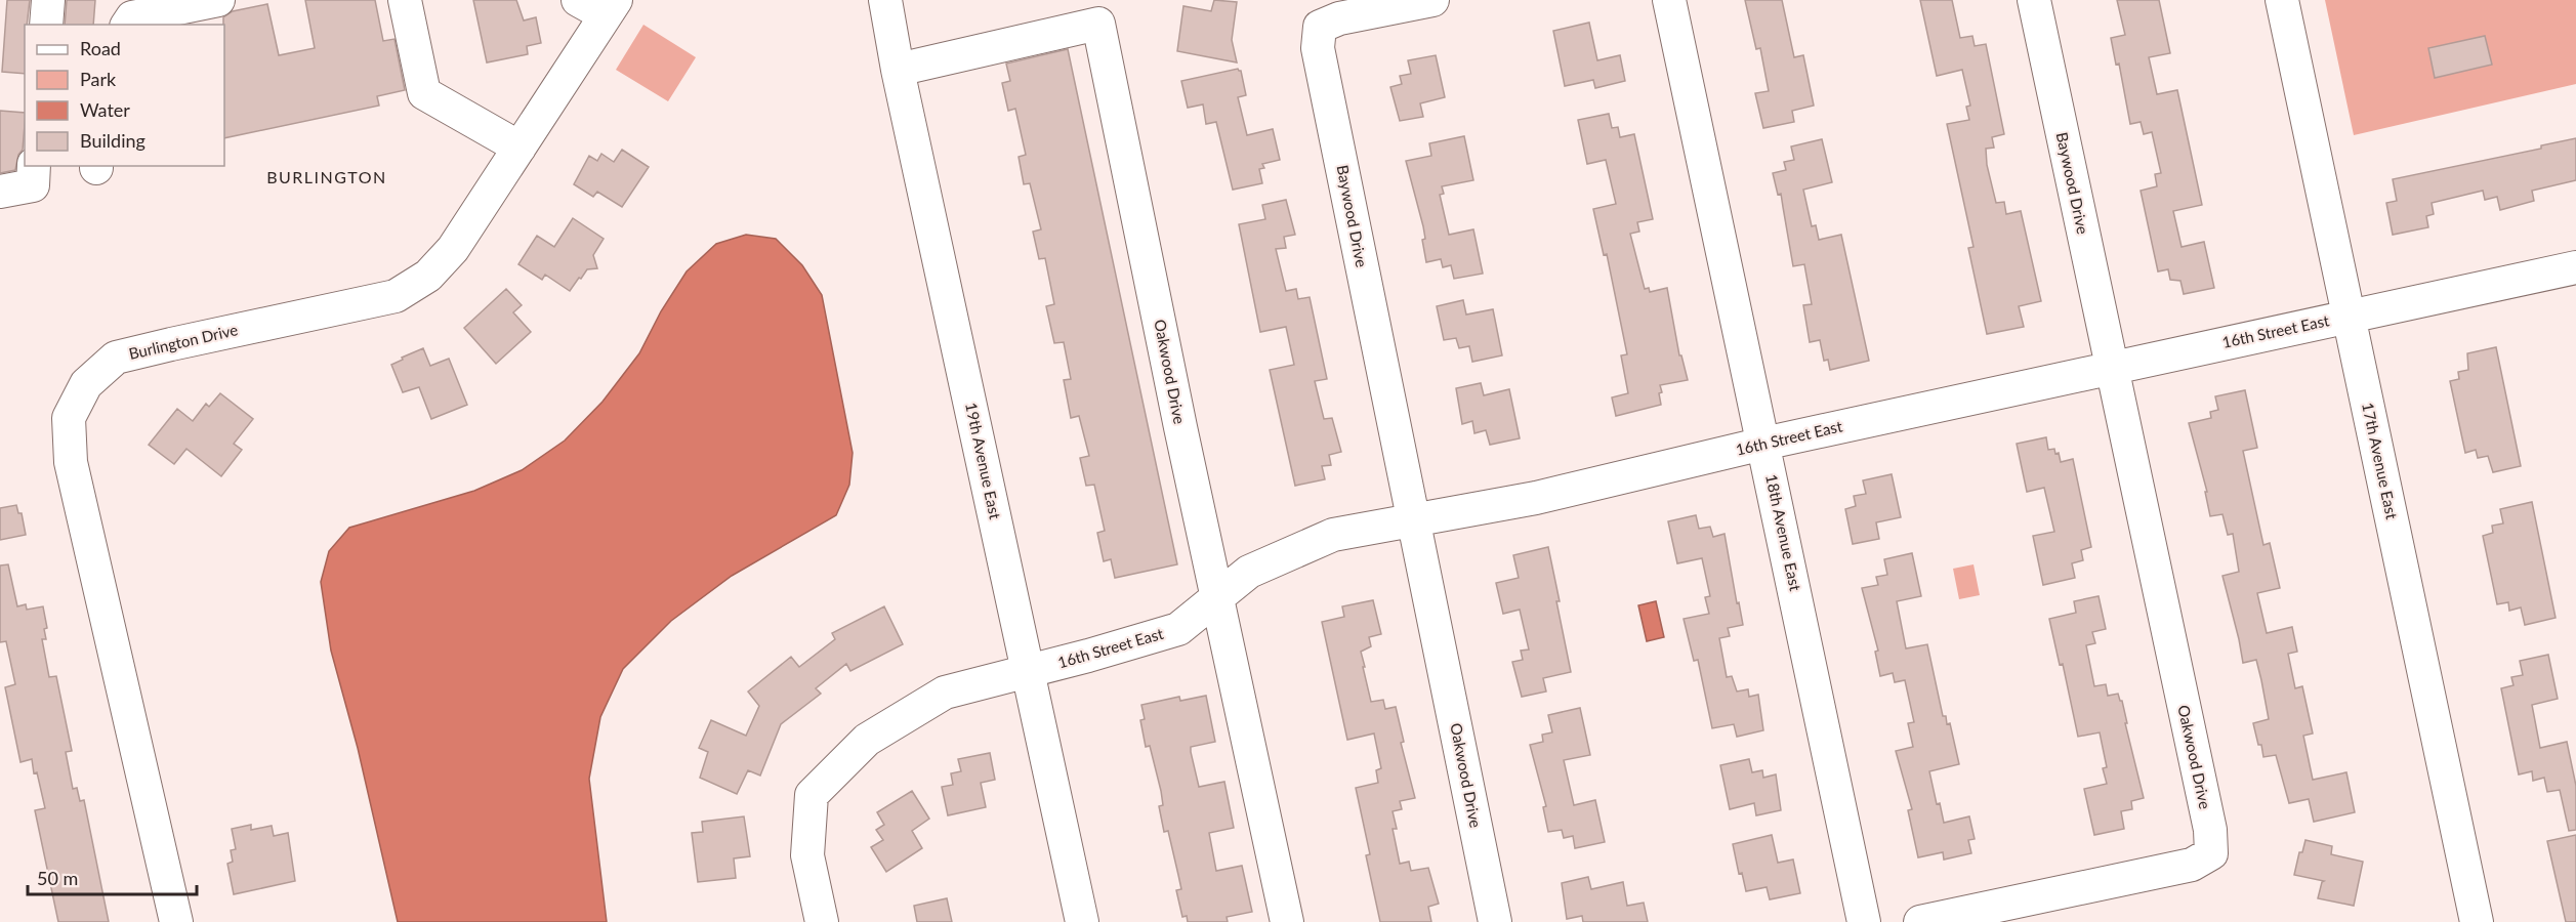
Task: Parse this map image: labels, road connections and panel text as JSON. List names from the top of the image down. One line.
{"streets":{"street":["Baywood Drive","16th Street East","Burlington Drive","Oakwood Drive","19th Avenue East","17th Avenue East","18th Avenue East"]},"crossings":[["Baywood Drive","16th Street East"],["Baywood Drive","Oakwood Drive"],["16th Street East","Oakwood Drive"],["16th Street East","19th Avenue East"],["16th Street East","17th Avenue East"],["16th Street East","18th Avenue East"],["Oakwood Drive","19th Avenue East"]],"districts":["BURLINGTON"],"legend":["Road","Park","Water","Building"],"scale_bar":"50 m"}
